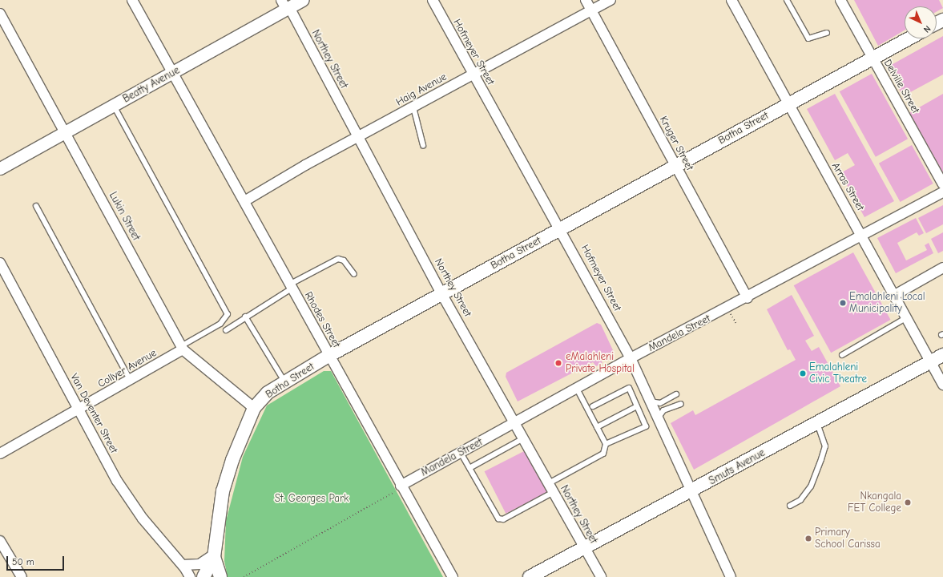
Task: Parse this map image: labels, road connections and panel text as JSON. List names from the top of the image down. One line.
{"streets":{"main road":["Botha Street","Smuts Avenue"],"street":["Hofmeyer Street","Northey Street","Beatty Avenue","Delville Street","Haig Avenue","Kruger Street","Arras Street","Lukin Street","Rhodes Street","Mandela Street","Collyer Avenue","Van Deventer Street"]},"crossings":[["Hofmeyer Street","Haig Avenue"],["Hofmeyer Street","Botha Street"],["Hofmeyer Street","Mandela Street"],["Hofmeyer Street","Smuts Avenue"],["Northey Street","Beatty Avenue"],["Northey Street","Haig Avenue"],["Northey Street","Botha Street"],["Northey Street","Mandela Street"],["Northey Street","Smuts Avenue"],["Beatty Avenue","Lukin Street"],["Beatty Avenue","Rhodes Street"],["Delville Street","Botha Street"],["Haig Avenue","Kruger Street"],["Haig Avenue","Rhodes Street"],["Botha Street","Kruger Street"],["Botha Street","Arras Street"],["Botha Street","Lukin Street"],["Botha Street","Rhodes Street"],["Kruger Street","Mandela Street"],["Arras Street","Mandela Street"],["Arras Street","Smuts Avenue"],["Lukin Street","Collyer Avenue"],["Rhodes Street","Mandela Street"],["Collyer Avenue","Van Deventer Street"]],"parks":["St. Georges Park"],"places":["Emalahleni Local Municipality","eMalahleni Private Hospital","Emalahleni Civic Theatre","Nkangala FET College","Primary School Carissa"],"scale_bar":"50 m","north":"bottom right"}
